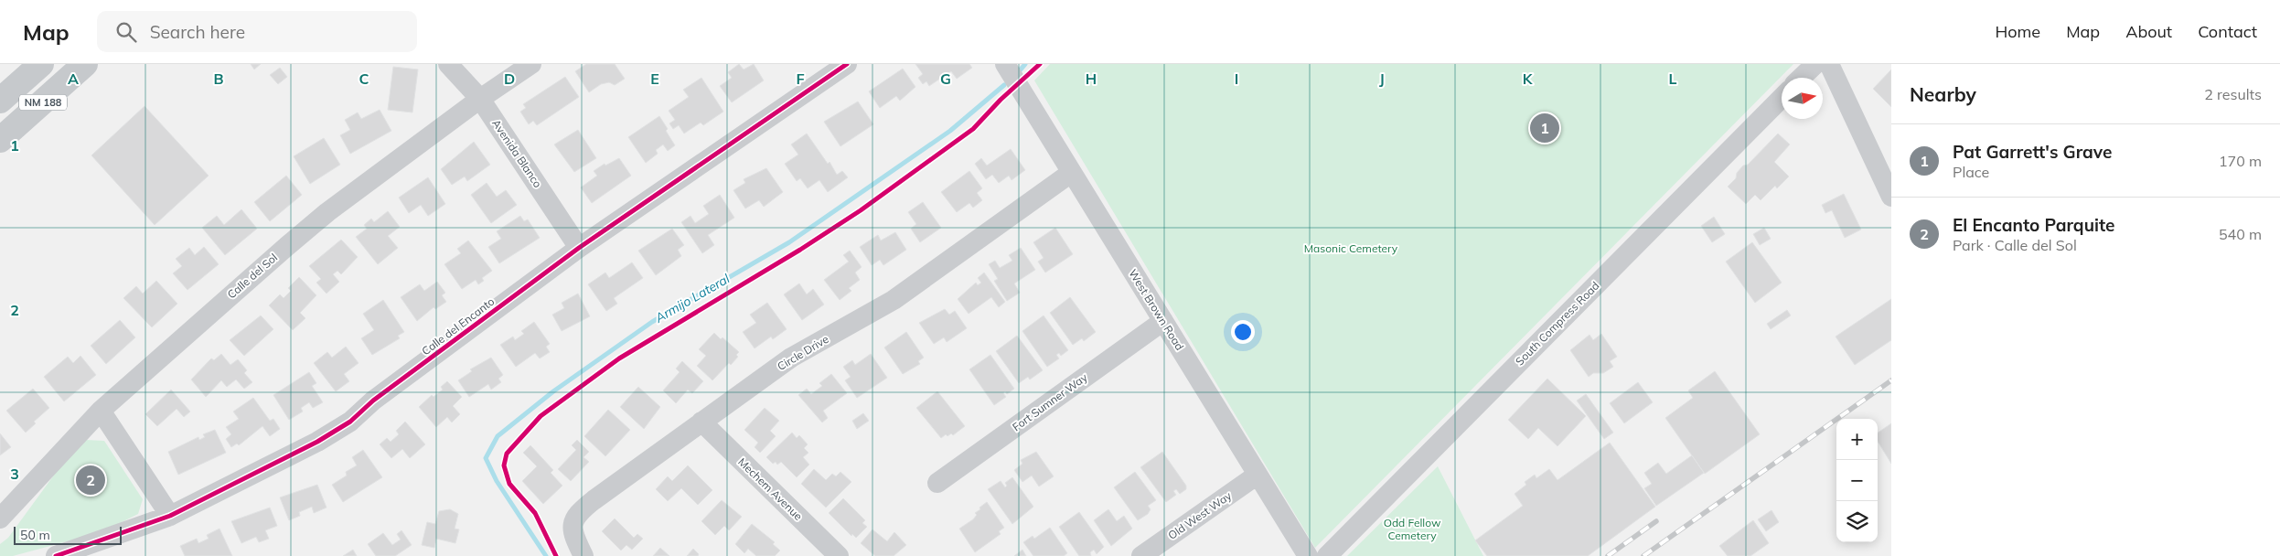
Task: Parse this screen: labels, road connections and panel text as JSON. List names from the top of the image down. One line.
{"streets":{"main road":["NM 188"],"street":["Avenida Blanco","Calle del Sol","West Brown Road","South Compress Road","Calle del Encanto","Circle Drive","Fort Sumner Way","Mechem Avenue","Old West Way"]},"crossings":[["Avenida Blanco","Calle del Sol"],["Avenida Blanco","Calle del Encanto"],["West Brown Road","Circle Drive"],["West Brown Road","Fort Sumner Way"],["West Brown Road","Old West Way"],["Circle Drive","Mechem Avenue"]],"water":["Armijo Lateral"],"parks":["Masonic Cemetery","Odd Fellow Cemetery"],"scale_bar":"50 m","north":"right","page":{"header":"Map","search":"Search here","nav":["Home","Map","About","Contact"],"heading":["Nearby","2 results"],"pins":["1","2"],"list":[{"mark":"1","name":"Pat Garrett's Grave","note":"Place","value":"170 m"},{"mark":"2","name":"El Encanto Parquite","note":"Park · Calle del Sol","value":"540 m"}],"map_buttons":["+","−"],"scale":"50 m"},"grid":{"columns":["A","B","C","D","E","F","G","H","I","J","K","L"],"rows":["1","2","3"]}}
